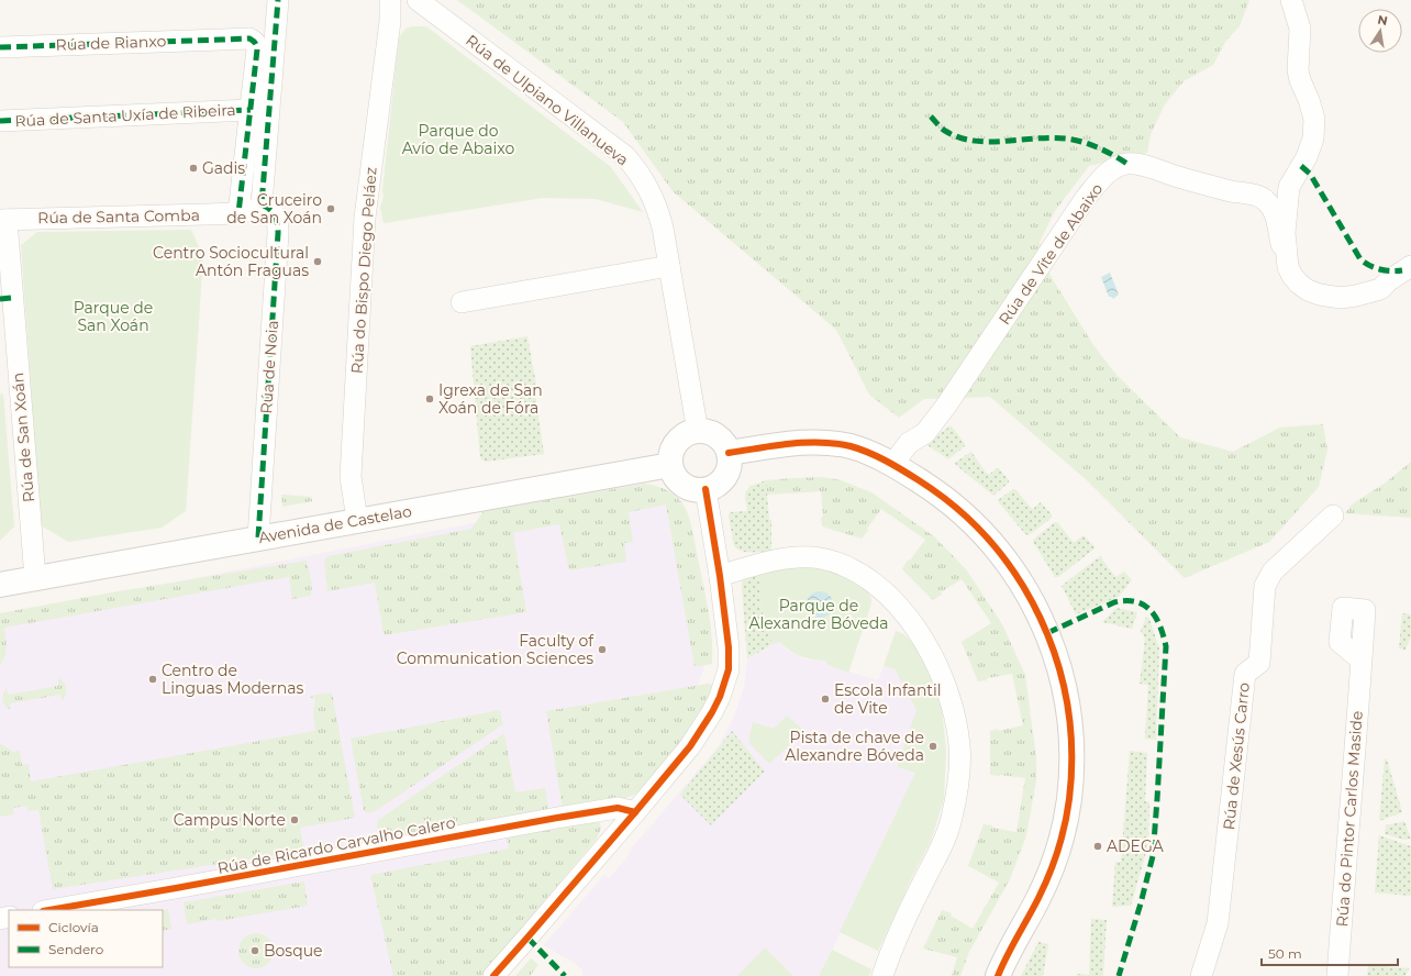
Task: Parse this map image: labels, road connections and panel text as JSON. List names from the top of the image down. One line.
{"streets":{"street":["Rúa de Rianxo","Rúa de Ulpiano Villanueva","Rúa de Santa Uxía de Ribeira","Rúa de Santa Comba","Rúa de Vite de Abaixo","Rúa do Bispo Diego Peláez","Rúa de Noia","Rúa de San Xoán","Avenida de Castelao","Rúa de Xesús Carro","Rúa do Pintor Carlos Maside","Rúa de Ricardo Carvalho Calero"]},"crossings":[["Rúa de Rianxo","Rúa de Santa Uxía de Ribeira"],["Rúa de Ulpiano Villanueva","Avenida de Castelao"],["Rúa de Santa Comba","Rúa de San Xoán"],["Rúa do Bispo Diego Peláez","Avenida de Castelao"],["Rúa de Noia","Avenida de Castelao"],["Rúa de San Xoán","Avenida de Castelao"]],"parks":["Parque do Avío de Abaixo","Parque de San Xoán","Parque de Alexandre Bóveda"],"places":["Gadis","Cruceiro de San Xoán","Centro Sociocultural Antón Fraguas","Igrexa de San Xoán de Fóra","Faculty of Communication Sciences","Centro de Linguas Modernas","Escola Infantil de Vite","Pista de chave de Alexandre Bóveda","Campus Norte","ADEGA","Bosque"],"legend":["Ciclovía","Sendero"],"scale_bar":"50 m","north":"top"}
